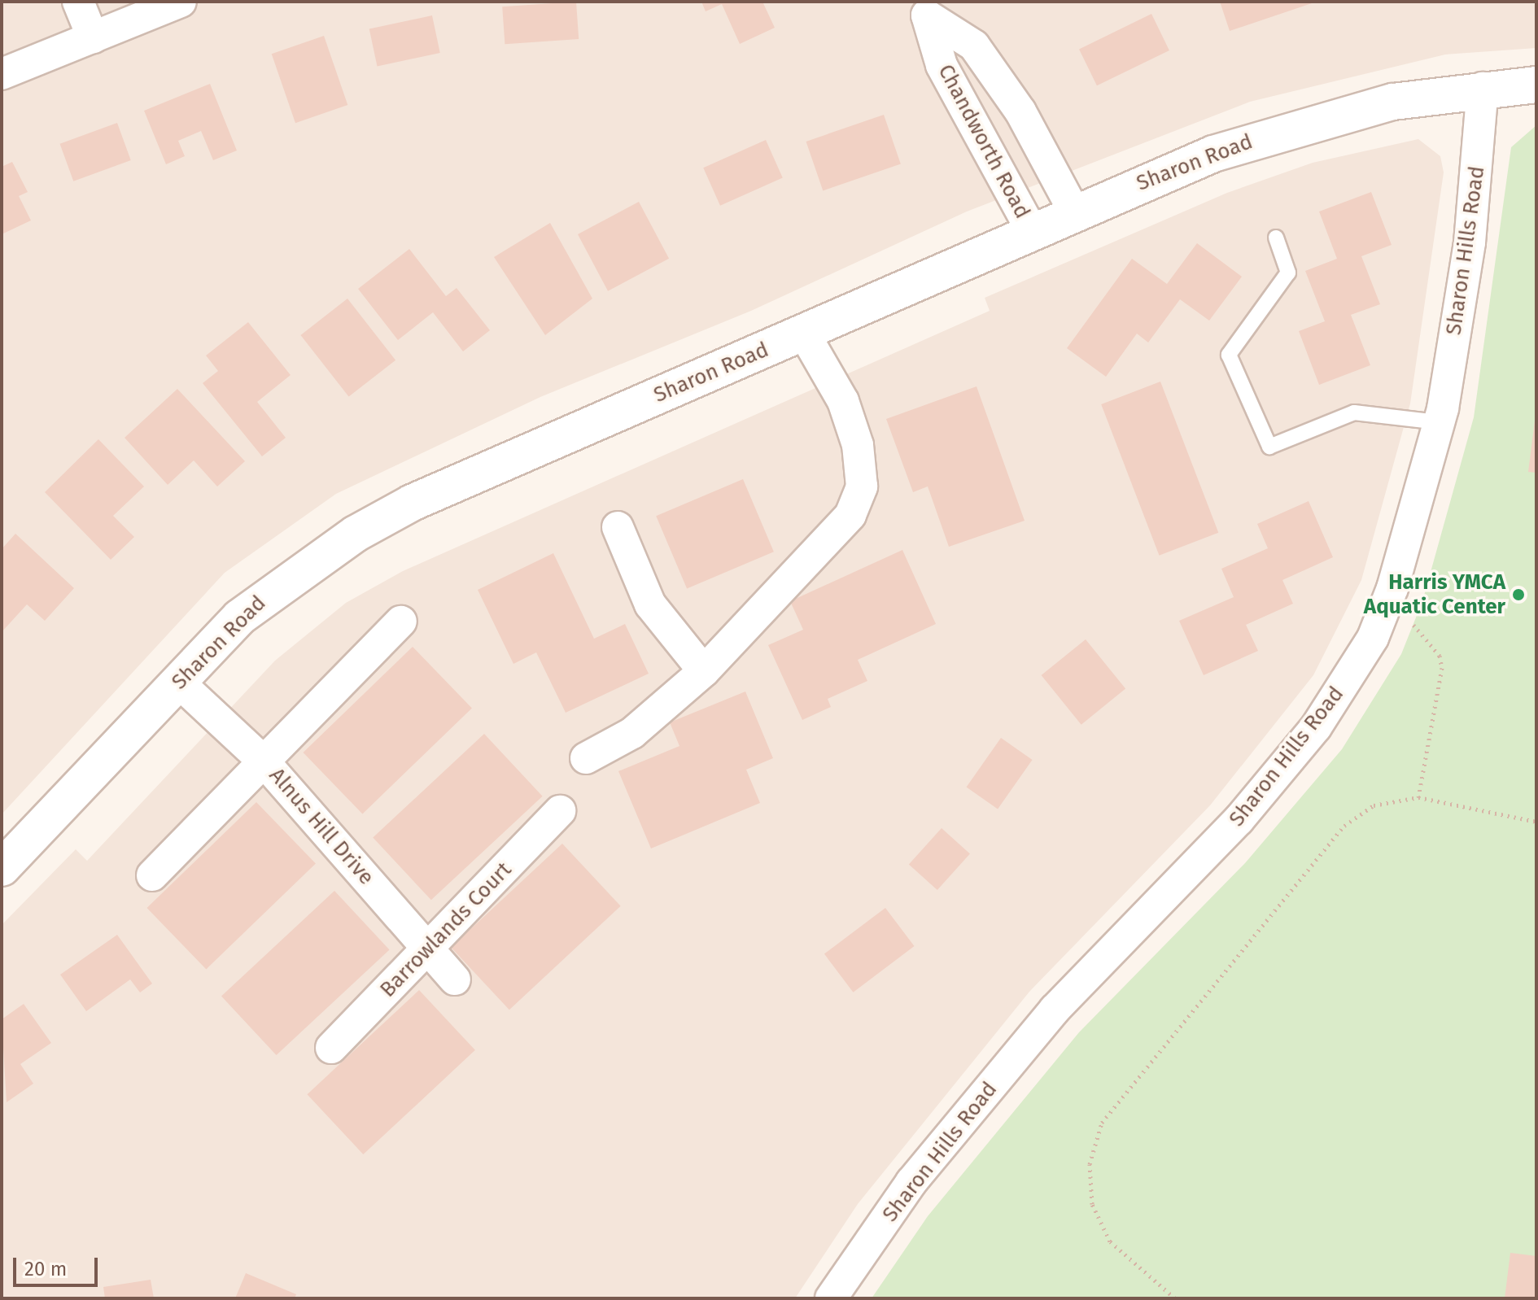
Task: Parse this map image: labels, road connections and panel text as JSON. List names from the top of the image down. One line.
{"streets":{"main road":["Sharon Road"],"street":["Chandworth Road","Sharon Hills Road","Alnus Hill Drive","Barrowlands Court"]},"crossings":[["Chandworth Road","Sharon Road"],["Sharon Road","Sharon Hills Road"],["Sharon Road","Alnus Hill Drive"],["Alnus Hill Drive","Barrowlands Court"]],"places":["Harris YMCA Aquatic Center"],"scale_bar":"20 m"}
